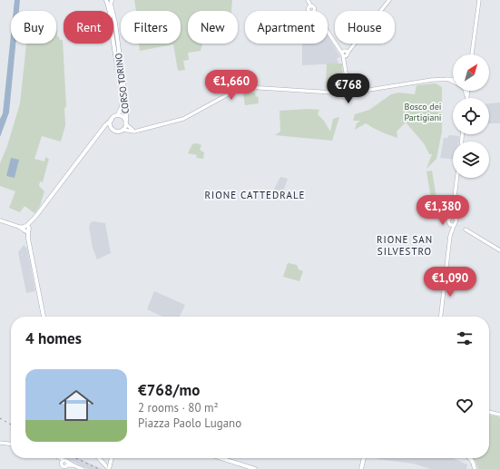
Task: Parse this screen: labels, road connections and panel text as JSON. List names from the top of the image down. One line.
{"streets":{"main road":["CORSO TORINO"]},"districts":["RIONE CATTEDRALE","RIONE SAN SILVESTRO"],"parks":["Bosco dei Partigiani"],"north":"top right","page":{"chip":["Buy","Rent","Filters","New","Apartment","House"],"price":["€1,660","€768","€1,380","€1,090"],"heading":"4 homes","list":[{"name":"€768/mo","note":"2 rooms · 80 m² · Piazza Paolo Lugano"}]}}
